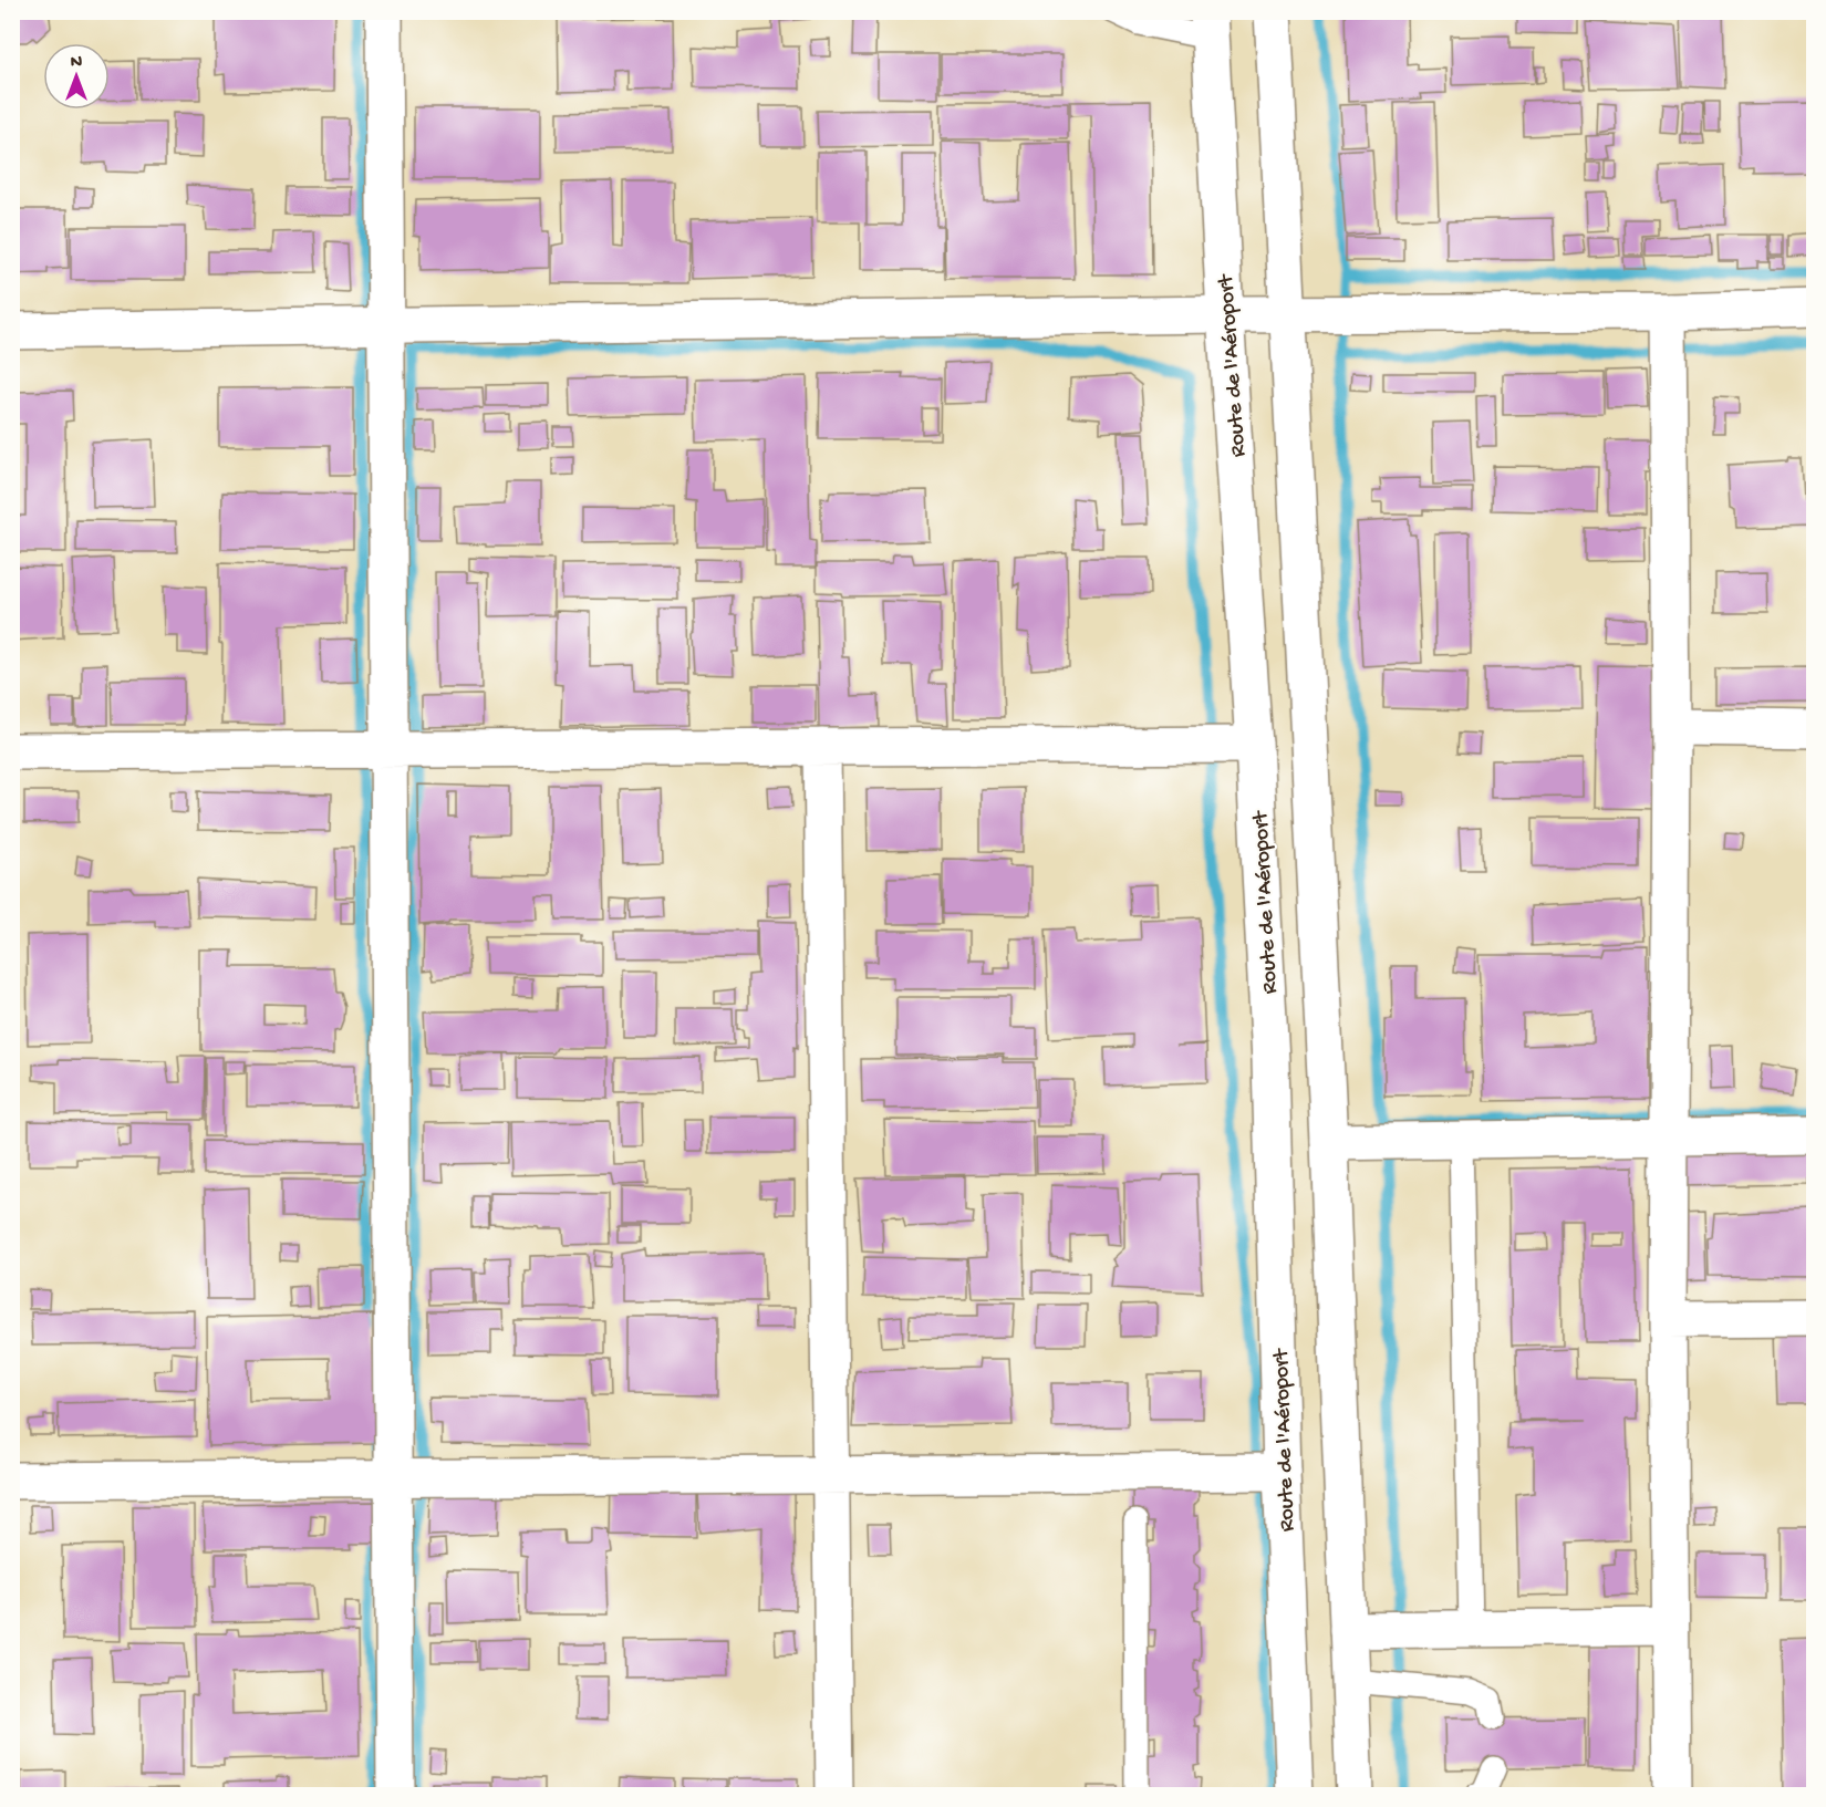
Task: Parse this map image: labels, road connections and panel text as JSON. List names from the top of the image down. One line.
{"streets":{"main road":["Route de l'Aéroport"]},"north":"top"}
